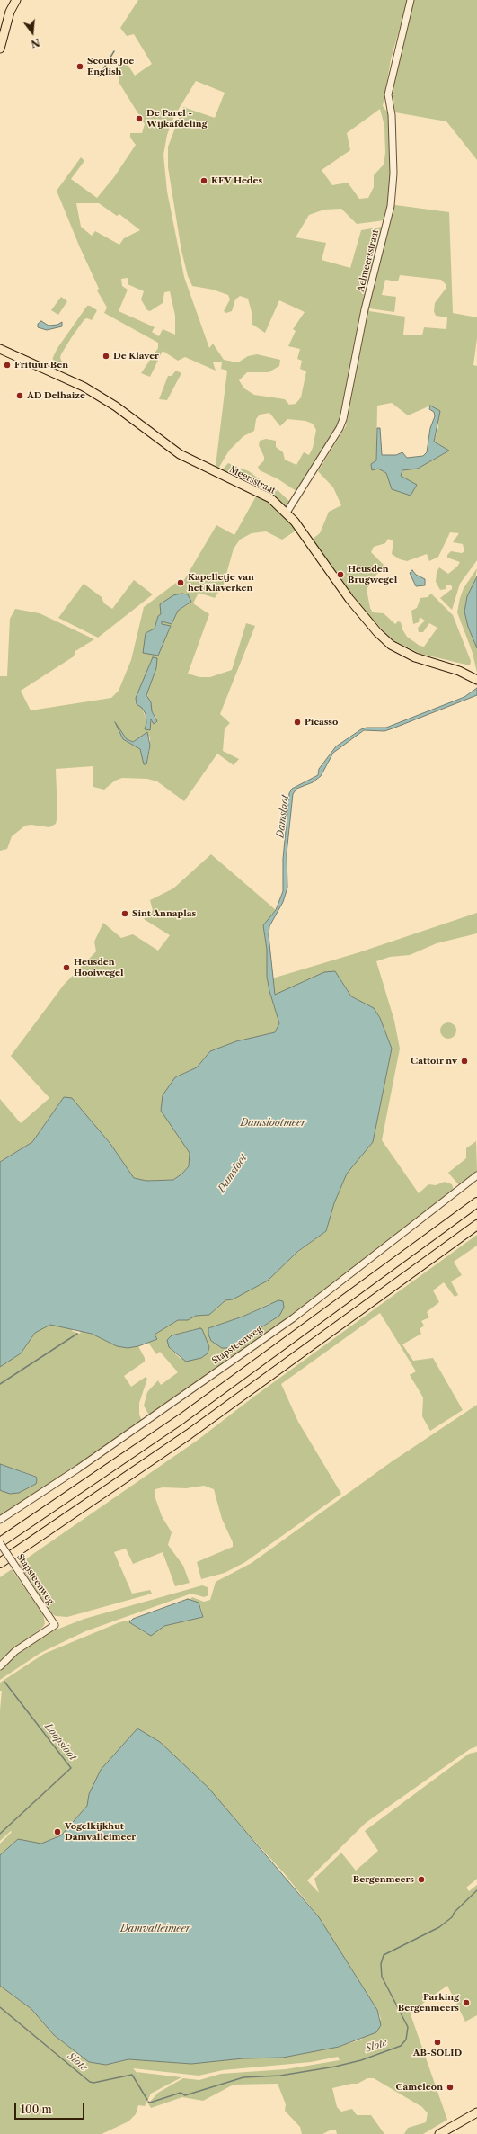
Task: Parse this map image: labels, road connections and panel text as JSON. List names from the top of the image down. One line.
{"streets":{"main road":["Meersstraat"],"street":["Aelmeersstraat","Stapsteenweg"]},"crossings":[["Aelmeersstraat","Meersstraat"]],"water":["Damsloot","Damslootmeer","Loopsloot","Damvalleimeer","Slote"],"places":["Scouts Joe English","De Parel - Wijkafdeling","KFV Hedes","De Klaver","Frituur Ben","AD Delhaize","Heusden Brugwegel","Kapelletje van het Klaverken","Picasso","Sint Annaplas","Heusden Hooiwegel","Cattoir nv","Vogelkijkhut Damvalleimeer","Bergenmeers","Parking Bergenmeers","AB-SOLID","Cameleon"],"scale_bar":"100 m","north":"bottom"}
